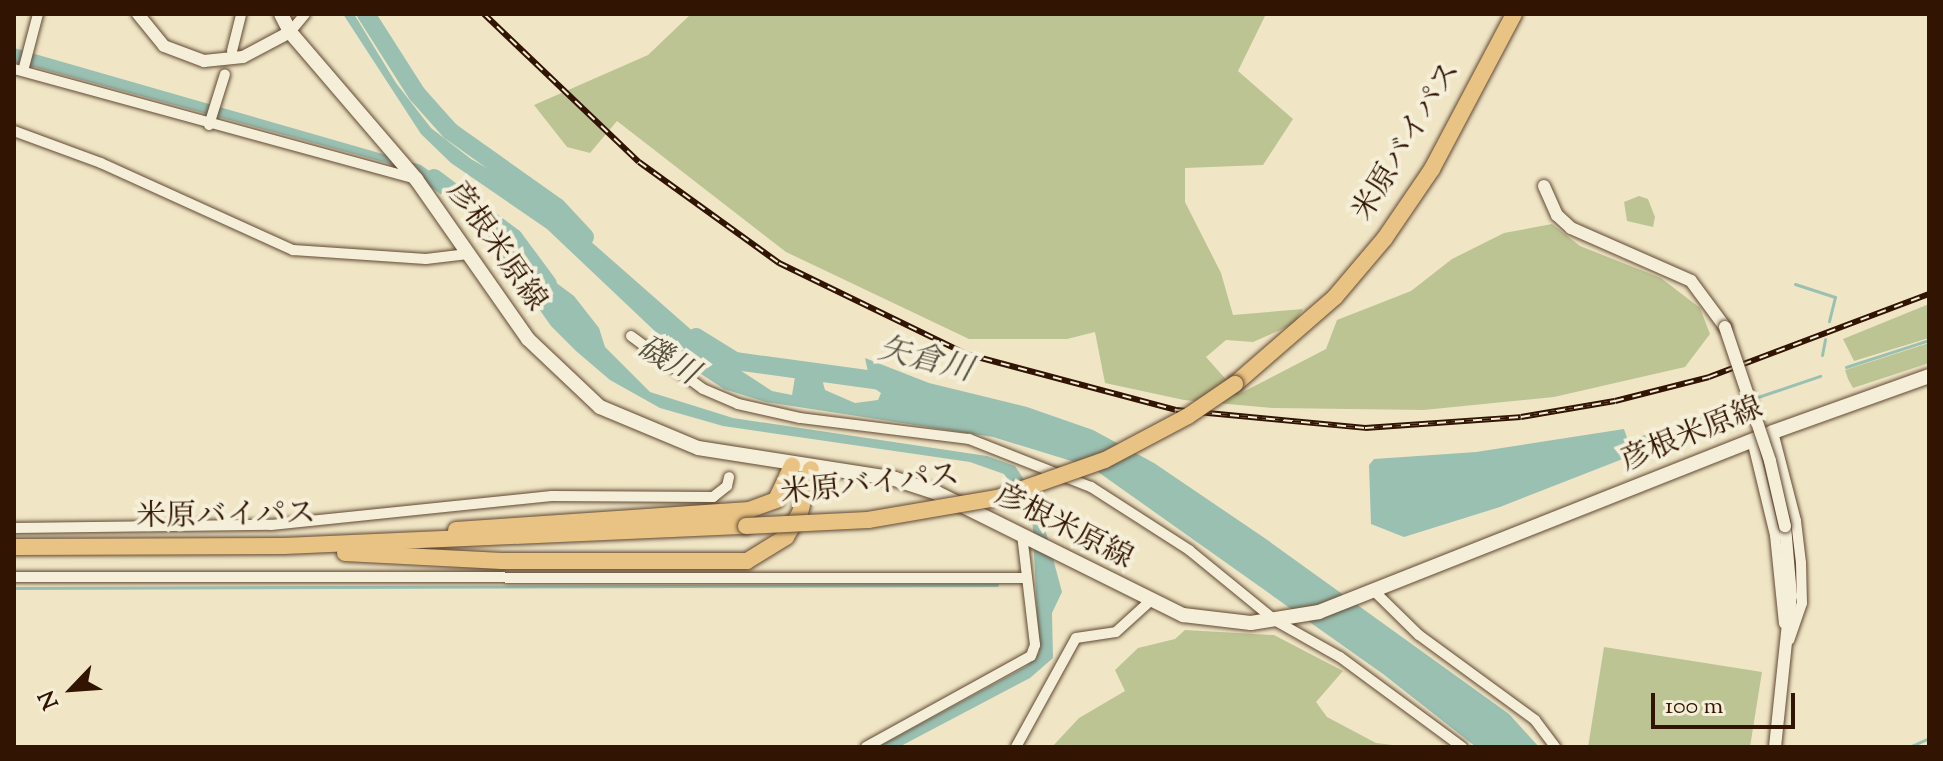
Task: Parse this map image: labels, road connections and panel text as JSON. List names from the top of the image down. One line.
{"streets":{"highway":["米原バイパス"],"main road":["彦根米原線"]},"water":["矢倉川","磯川"],"scale_bar":"100 m","north":"bottom left"}
